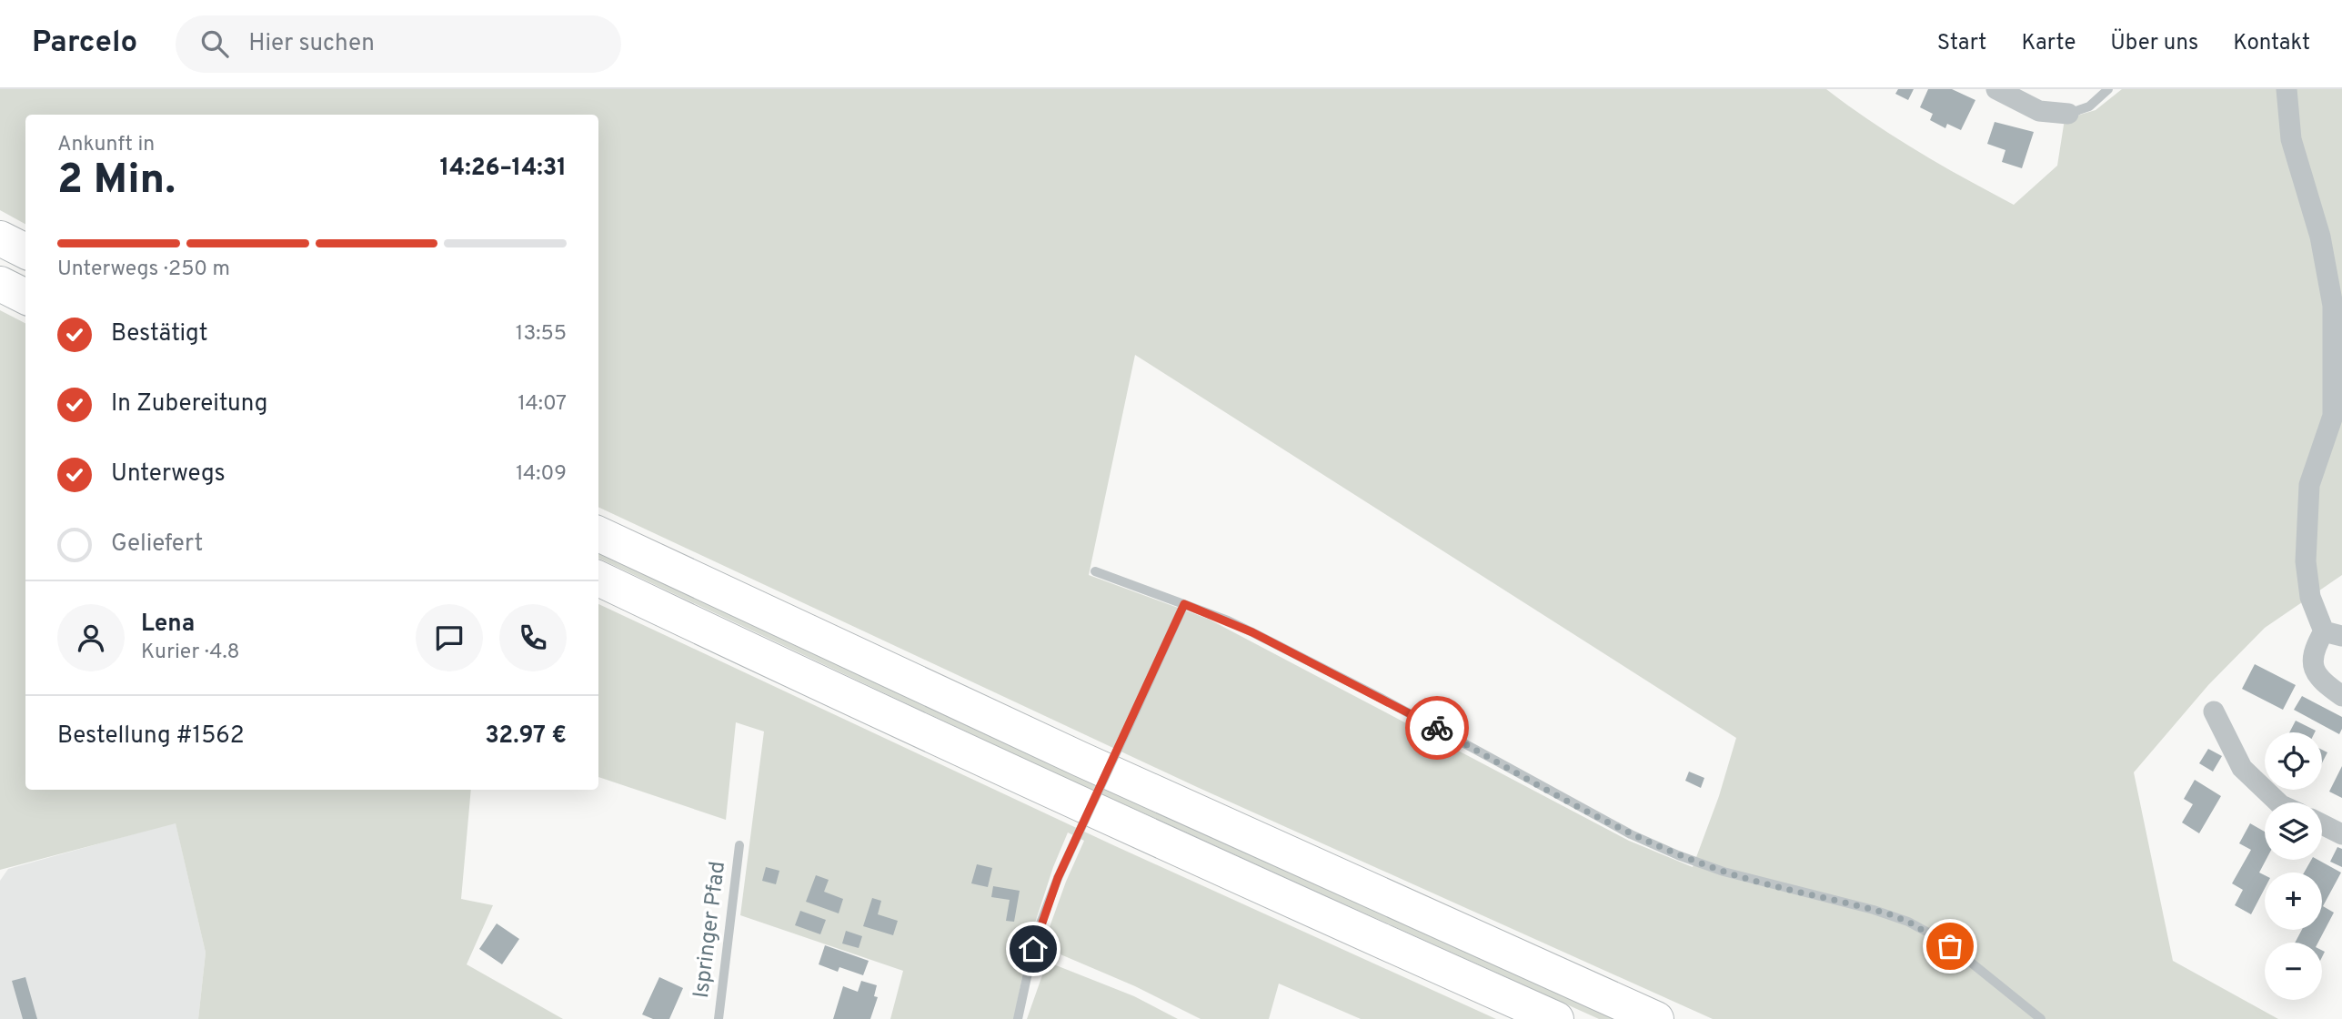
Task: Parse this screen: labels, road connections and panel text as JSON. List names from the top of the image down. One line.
{"streets":{"lane":["Ispringer Pfad"]},"page":{"header":"Parcelo","search":"Hier suchen","nav":["Start","Karte","Über uns","Kontakt"],"heading":["2 Min.","Ankunft in","14:26–14:31"],"panel":["Lena","Kurier · 4.8","Bestellung #1562","32.97 €"],"bar":"Unterwegs · 250 m","list":[["Bestätigt","13:55"],["In Zubereitung","14:07"],["Unterwegs","14:09"],"Geliefert"],"map_buttons":["+","−"]}}
